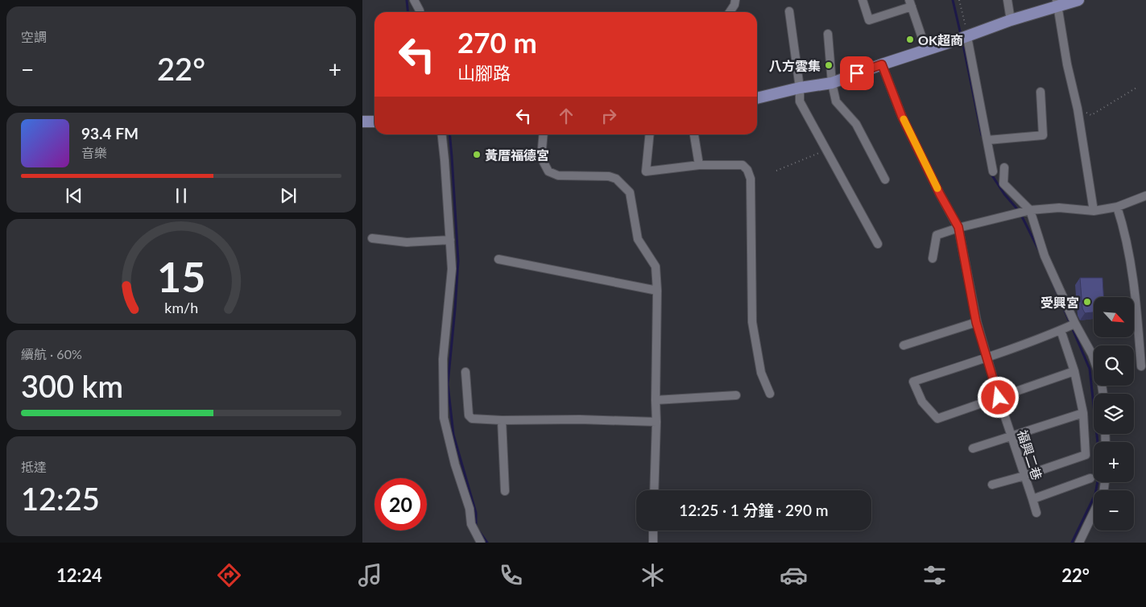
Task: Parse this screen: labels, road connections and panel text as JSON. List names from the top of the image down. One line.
{"streets":{"street":["福興二巷"]},"places":["OK超商","八方雲集","黃厝福德宮","受興宮"],"north":"bottom right","page":{"tile":["空調",["續航 · 60%","300 km"],["抵達","12:25"]],"turn":["270 m","山腳路"],"heat":["−","22°","+"],"song":["93.4 FM","音樂"],"map_buttons":["+","−"],"limit":"20","trip":"12:25 · 1 分鐘 · 290 m","tabs":["12:24","22°"],"gauge":["15","km/h"]}}
